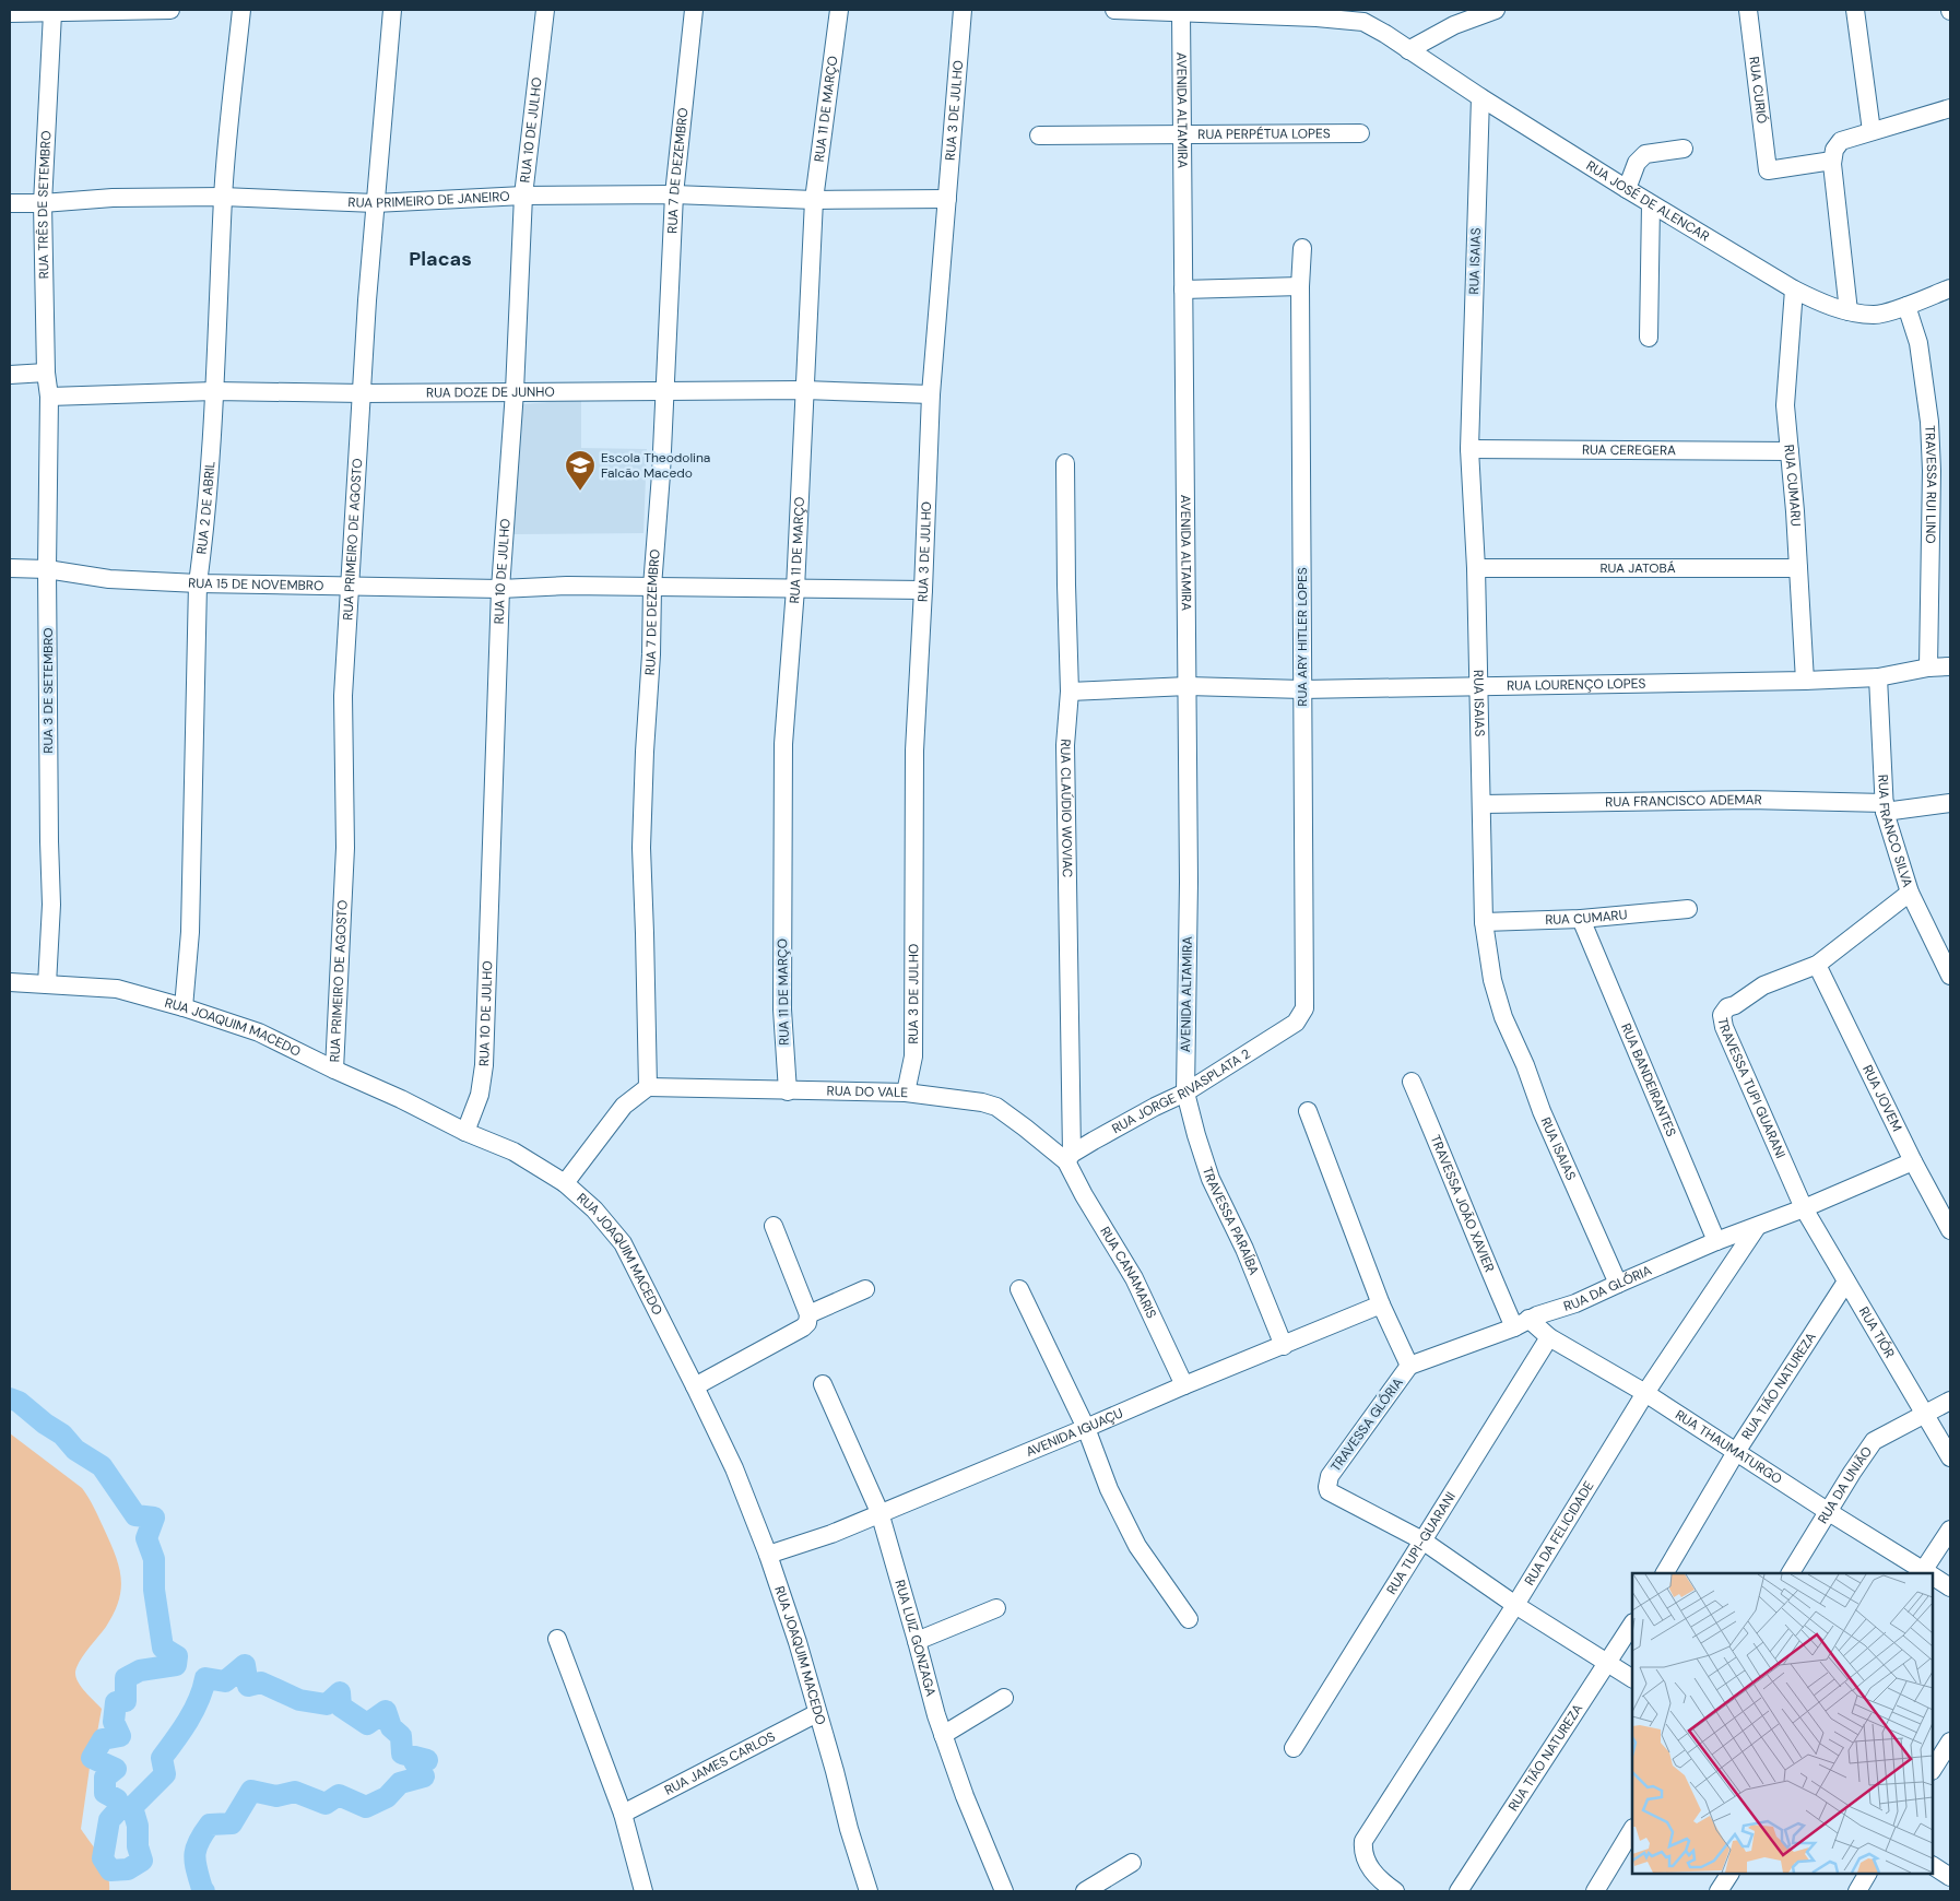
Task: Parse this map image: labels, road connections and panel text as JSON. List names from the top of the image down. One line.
{"streets":{"street":["RUA CURIÓ","RUA 11 DE MARÇO","AVENIDA ALTAMIRA","RUA 3 DE JULHO","RUA 10 DE JULHO","RUA PERPÉTUA LOPES","RUA 7 DE DEZEMBRO","RUA PRIMEIRO DE JANEIRO","RUA JOSÉ DE ALENCAR","RUA TRÊS DE SETEMBRO","RUA ISAIAS","RUA DOZE DE JUNHO","RUA CEREGERA","RUA CUMARU","TRAVESSA RUI LINO","RUA 2 DE ABRIL","RUA PRIMEIRO DE AGOSTO","RUA JATOBÁ","RUA 15 DE NOVEMBRO","RUA ARY HITLER LOPES","RUA LOURENÇO LOPES","RUA 3 DE SETEMBRO","RUA FRANCISCO ADEMAR","RUA CLAÚDIO WOVIAC","RUA FRANCO SILVA","RUA JOAQUIM MACEDO","RUA BANDEIRANTES","TRAVESSA TUPI GUARANI","RUA JORGE RIVASPLATA 2","RUA DO VALE","RUA JOVEM","TRAVESSA JOÃO XAVIER","TRAVESSA PARAÍBA","RUA CANAMARIS","RUA DA GLÓRIA","RUA TIÓR","RUA TIÃO NATUREZA","TRAVESSA GLÓRIA","AVENIDA IGUAÇU","RUA THAUMATURGO","RUA DA UNIÃO","RUA DA FELICIDADE","RUA TUPI-GUARANI","RUA LUIZ GONZAGA","RUA JAMES CARLOS"]},"crossings":[["RUA 11 DE MARÇO","RUA PRIMEIRO DE JANEIRO"],["RUA 11 DE MARÇO","RUA DOZE DE JUNHO"],["RUA 11 DE MARÇO","RUA 15 DE NOVEMBRO"],["RUA 11 DE MARÇO","RUA DO VALE"],["AVENIDA ALTAMIRA","RUA PERPÉTUA LOPES"],["AVENIDA ALTAMIRA","RUA LOURENÇO LOPES"],["AVENIDA ALTAMIRA","RUA JORGE RIVASPLATA 2"],["AVENIDA ALTAMIRA","TRAVESSA PARAÍBA"],["RUA 3 DE JULHO","RUA PRIMEIRO DE JANEIRO"],["RUA 3 DE JULHO","RUA DOZE DE JUNHO"],["RUA 3 DE JULHO","RUA 15 DE NOVEMBRO"],["RUA 3 DE JULHO","RUA DO VALE"],["RUA 10 DE JULHO","RUA PRIMEIRO DE JANEIRO"],["RUA 10 DE JULHO","RUA DOZE DE JUNHO"],["RUA 10 DE JULHO","RUA 15 DE NOVEMBRO"],["RUA 10 DE JULHO","RUA JOAQUIM MACEDO"],["RUA 7 DE DEZEMBRO","RUA PRIMEIRO DE JANEIRO"],["RUA 7 DE DEZEMBRO","RUA DOZE DE JUNHO"],["RUA 7 DE DEZEMBRO","RUA 15 DE NOVEMBRO"],["RUA 7 DE DEZEMBRO","RUA DO VALE"],["RUA PRIMEIRO DE JANEIRO","RUA TRÊS DE SETEMBRO"],["RUA PRIMEIRO DE JANEIRO","RUA 2 DE ABRIL"],["RUA PRIMEIRO DE JANEIRO","RUA PRIMEIRO DE AGOSTO"],["RUA JOSÉ DE ALENCAR","RUA ISAIAS"],["RUA JOSÉ DE ALENCAR","RUA CUMARU"],["RUA JOSÉ DE ALENCAR","TRAVESSA RUI LINO"],["RUA TRÊS DE SETEMBRO","RUA DOZE DE JUNHO"],["RUA TRÊS DE SETEMBRO","RUA 3 DE SETEMBRO"],["RUA ISAIAS","RUA CEREGERA"],["RUA ISAIAS","RUA CUMARU"],["RUA ISAIAS","RUA JATOBÁ"],["RUA ISAIAS","RUA LOURENÇO LOPES"],["RUA ISAIAS","RUA FRANCISCO ADEMAR"],["RUA ISAIAS","RUA DA GLÓRIA"],["RUA DOZE DE JUNHO","RUA 2 DE ABRIL"],["RUA DOZE DE JUNHO","RUA PRIMEIRO DE AGOSTO"],["RUA DOZE DE JUNHO","RUA 3 DE SETEMBRO"],["RUA CEREGERA","RUA CUMARU"],["RUA CUMARU","RUA JATOBÁ"],["RUA CUMARU","RUA LOURENÇO LOPES"],["RUA CUMARU","RUA BANDEIRANTES"],["TRAVESSA RUI LINO","RUA LOURENÇO LOPES"],["RUA 2 DE ABRIL","RUA 15 DE NOVEMBRO"],["RUA 2 DE ABRIL","RUA JOAQUIM MACEDO"],["RUA PRIMEIRO DE AGOSTO","RUA 15 DE NOVEMBRO"],["RUA PRIMEIRO DE AGOSTO","RUA JOAQUIM MACEDO"],["RUA 15 DE NOVEMBRO","RUA 3 DE SETEMBRO"],["RUA ARY HITLER LOPES","RUA LOURENÇO LOPES"],["RUA ARY HITLER LOPES","RUA JORGE RIVASPLATA 2"],["RUA LOURENÇO LOPES","RUA CLAÚDIO WOVIAC"],["RUA LOURENÇO LOPES","RUA FRANCO SILVA"],["RUA 3 DE SETEMBRO","RUA JOAQUIM MACEDO"],["RUA FRANCISCO ADEMAR","RUA FRANCO SILVA"],["RUA CLAÚDIO WOVIAC","RUA JORGE RIVASPLATA 2"],["RUA CLAÚDIO WOVIAC","RUA DO VALE"],["RUA CLAÚDIO WOVIAC","RUA CANAMARIS"],["RUA JOAQUIM MACEDO","AVENIDA IGUAÇU"],["RUA JOAQUIM MACEDO","RUA JAMES CARLOS"],["RUA BANDEIRANTES","RUA DA GLÓRIA"],["TRAVESSA TUPI GUARANI","RUA JOVEM"],["TRAVESSA TUPI GUARANI","RUA DA GLÓRIA"],["TRAVESSA TUPI GUARANI","RUA TIÓR"],["RUA JORGE RIVASPLATA 2","RUA DO VALE"],["RUA JORGE RIVASPLATA 2","TRAVESSA PARAÍBA"],["RUA JORGE RIVASPLATA 2","RUA CANAMARIS"],["RUA DO VALE","RUA CANAMARIS"],["RUA JOVEM","RUA DA GLÓRIA"],["TRAVESSA JOÃO XAVIER","RUA DA GLÓRIA"],["TRAVESSA JOÃO XAVIER","RUA THAUMATURGO"],["TRAVESSA PARAÍBA","AVENIDA IGUAÇU"],["RUA CANAMARIS","AVENIDA IGUAÇU"],["RUA DA GLÓRIA","RUA TIÓR"],["RUA DA GLÓRIA","TRAVESSA GLÓRIA"],["RUA DA GLÓRIA","RUA THAUMATURGO"],["RUA DA GLÓRIA","RUA DA FELICIDADE"],["RUA TIÓR","RUA TIÃO NATUREZA"],["RUA TIÓR","RUA DA UNIÃO"],["RUA TIÃO NATUREZA","RUA THAUMATURGO"],["TRAVESSA GLÓRIA","RUA TUPI-GUARANI"],["AVENIDA IGUAÇU","RUA LUIZ GONZAGA"],["RUA THAUMATURGO","RUA DA UNIÃO"],["RUA THAUMATURGO","RUA DA FELICIDADE"],["RUA THAUMATURGO","RUA TUPI-GUARANI"]],"districts":["Placas"],"places":{"school or university":["Escola Theodolina Falcão Macedo"]}}
